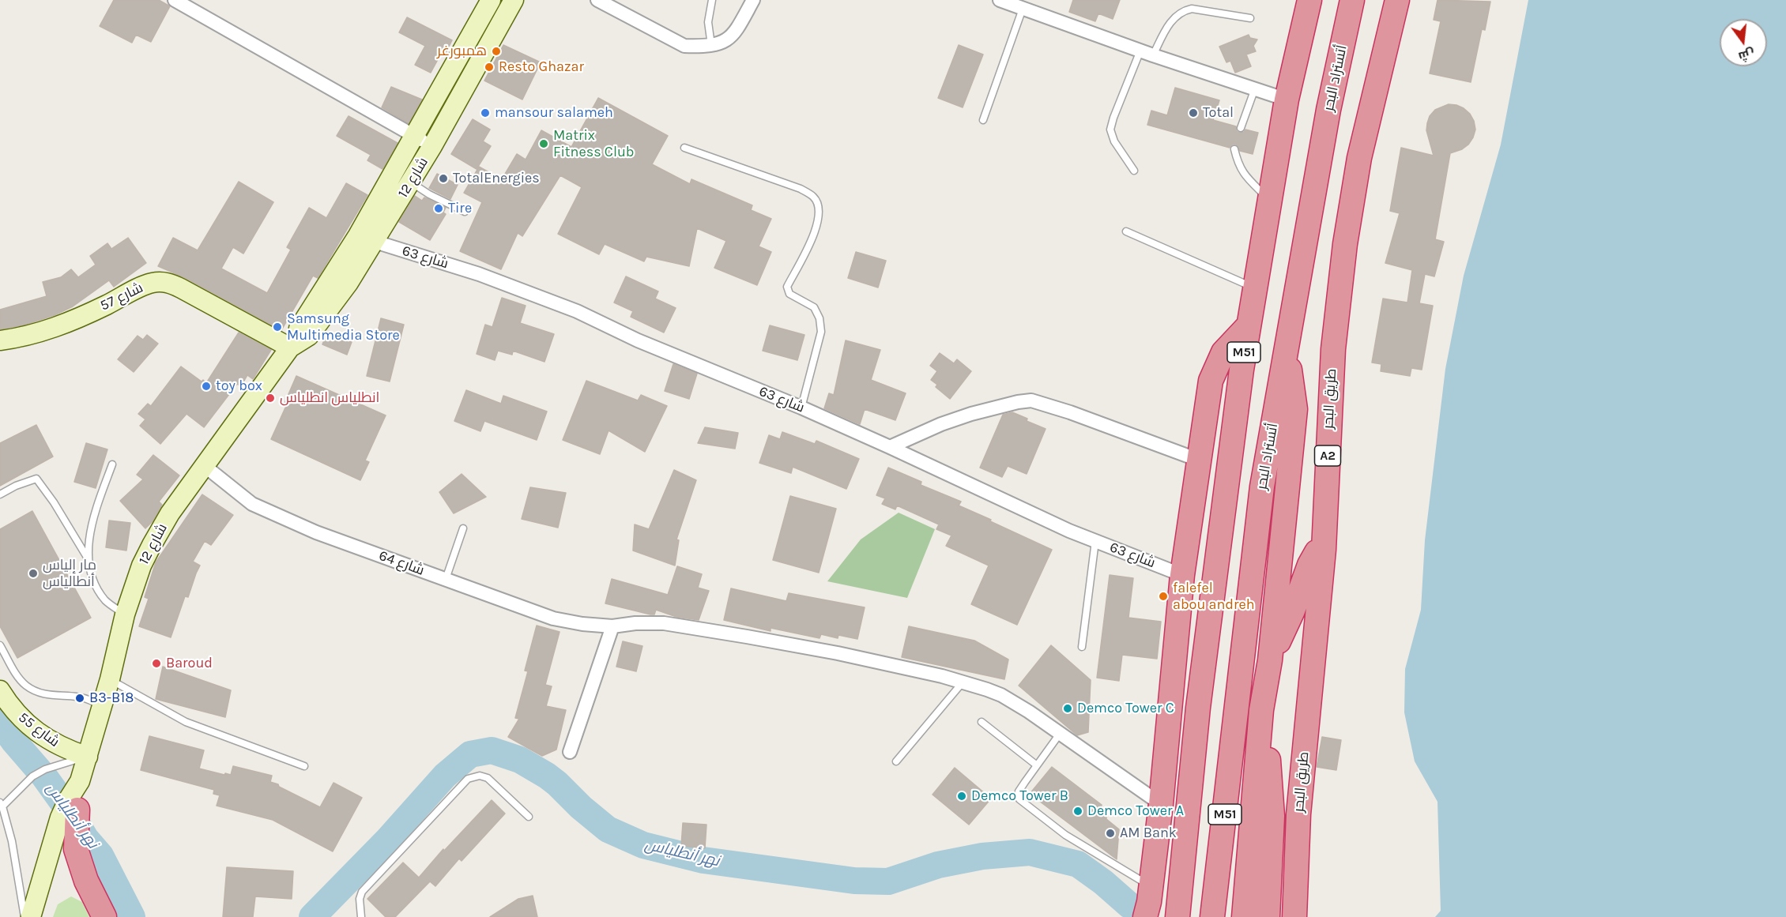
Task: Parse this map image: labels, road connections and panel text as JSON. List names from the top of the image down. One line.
{"streets":{"highway":["أتستراد البحر","M51","طريق البحر","A2"],"street":["شارع 12","شارع 63","شارع 57","شارع 64","شارع 55"]},"crossings":[["شارع 12","شارع 63"],["شارع 12","شارع 57"],["شارع 12","شارع 64"],["شارع 12","شارع 55"]],"water":["نهر أنطلياس"],"places":["همبورغر","Resto Ghazar","mansour salameh","Total","Matrix Fitness Club","TotalEnergies","Tire","Samsung Multimedia Store","toy box","انطلياس انطلياس","مار إلياس أنطالياس","falefel abou andreh","Baroud","B3-B18","Demco Tower C","Demco Tower B","Demco Tower A","AM Bank"],"north":"bottom"}
